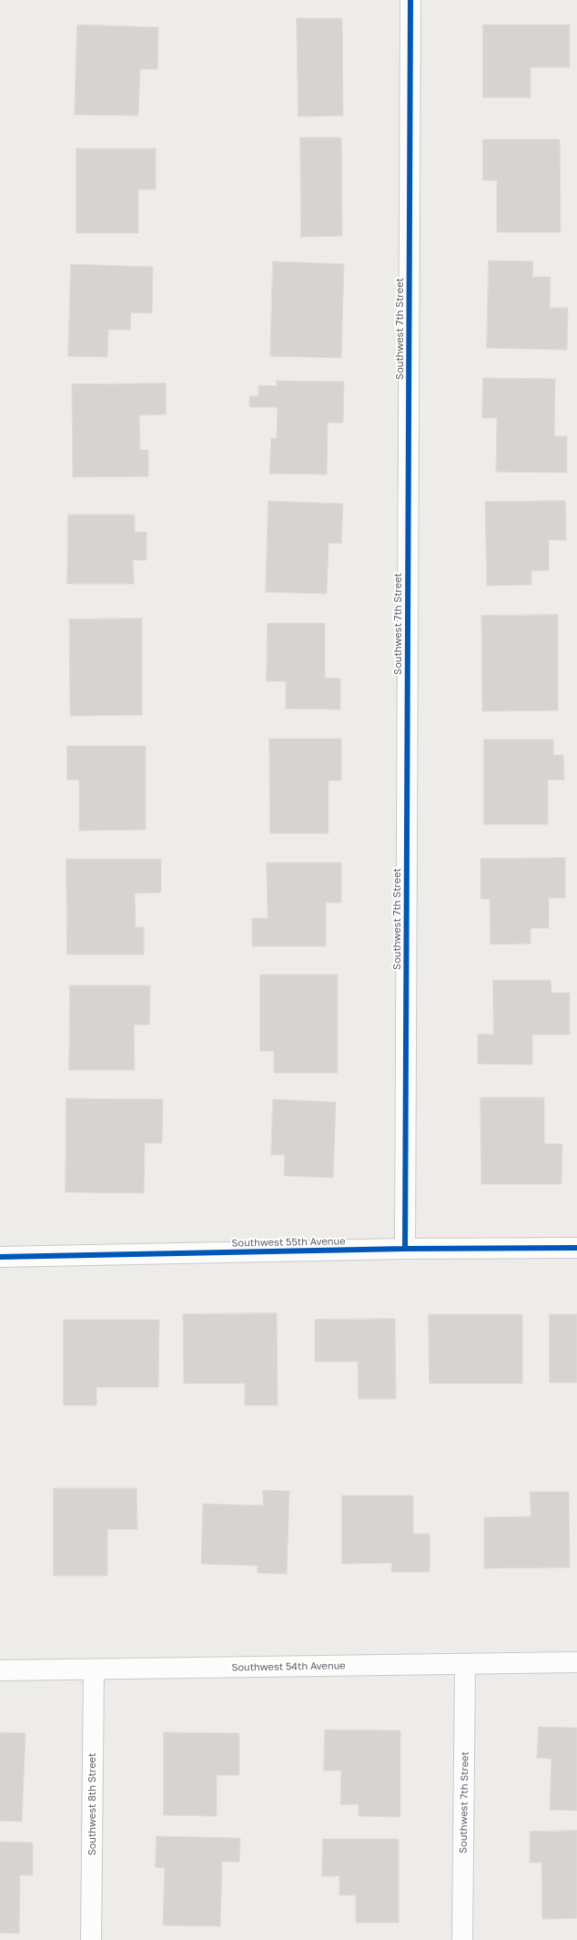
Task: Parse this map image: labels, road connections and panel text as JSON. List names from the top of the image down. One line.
{"streets":{"street":["Southwest 7th Street","Southwest 55th Avenue","Southwest 54th Avenue","Southwest 8th Street"]},"crossings":[["Southwest 7th Street","Southwest 55th Avenue"],["Southwest 7th Street","Southwest 54th Avenue"],["Southwest 54th Avenue","Southwest 8th Street"]]}
